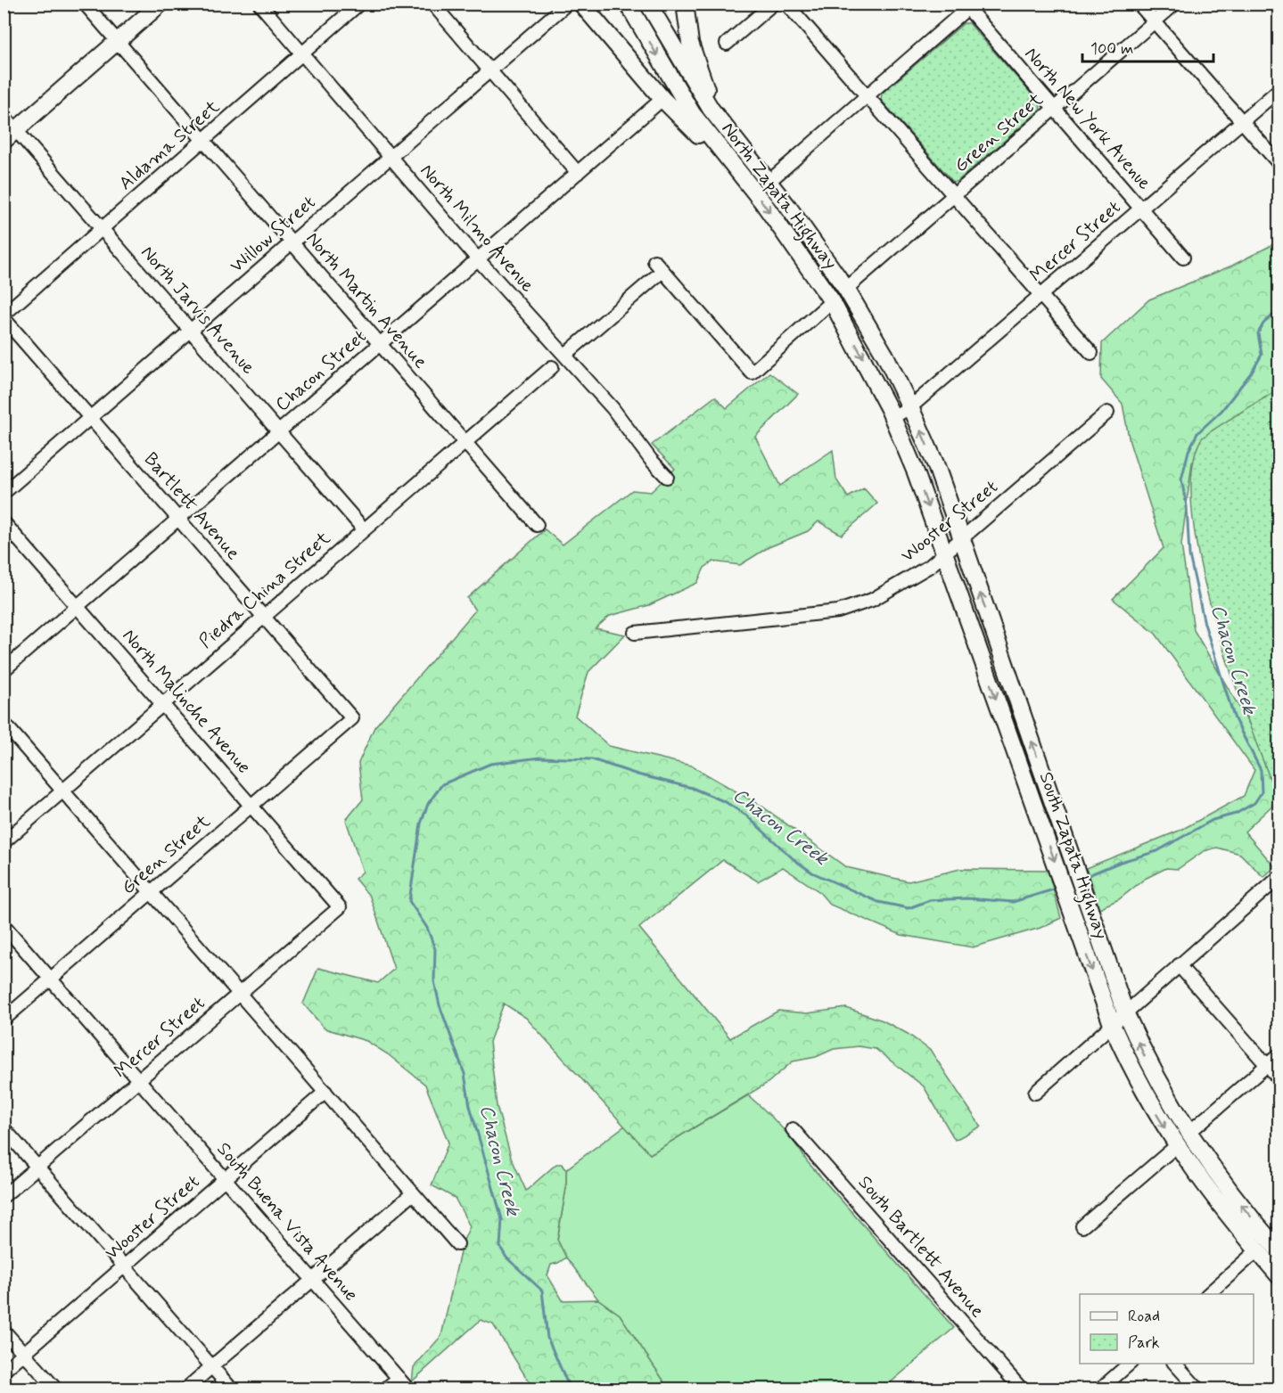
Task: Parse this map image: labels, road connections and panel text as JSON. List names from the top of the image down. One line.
{"streets":{"main road":["North Zapata Highway","South Zapata Highway"],"street":["North New York Avenue","Green Street","Aldama Street","North Milmo Avenue","Willow Street","Mercer Street","North Martin Avenue","North Jarvis Avenue","Chacon Street","Bartlett Avenue","Wooster Street","Piedra China Street","North Malinche Avenue","South Buena Vista Avenue","South Bartlett Avenue"]},"crossings":[["North New York Avenue","Green Street"],["North New York Avenue","Mercer Street"],["Green Street","North Zapata Highway"],["Green Street","Bartlett Avenue"],["Green Street","North Malinche Avenue"],["Green Street","South Buena Vista Avenue"],["Aldama Street","North Milmo Avenue"],["Aldama Street","North Martin Avenue"],["Aldama Street","North Jarvis Avenue"],["Aldama Street","Bartlett Avenue"],["North Zapata Highway","Mercer Street"],["North Zapata Highway","South Zapata Highway"],["North Milmo Avenue","Willow Street"],["North Milmo Avenue","Chacon Street"],["Willow Street","North Martin Avenue"],["Willow Street","North Jarvis Avenue"],["Willow Street","Bartlett Avenue"],["Mercer Street","North Malinche Avenue"],["Mercer Street","South Zapata Highway"],["Mercer Street","South Buena Vista Avenue"],["North Martin Avenue","Chacon Street"],["North Martin Avenue","Piedra China Street"],["North Jarvis Avenue","Chacon Street"],["North Jarvis Avenue","Piedra China Street"],["Chacon Street","Bartlett Avenue"],["Chacon Street","North Malinche Avenue"],["Bartlett Avenue","Piedra China Street"],["Wooster Street","South Zapata Highway"],["Wooster Street","South Buena Vista Avenue"],["Piedra China Street","North Malinche Avenue"]],"water":["Chacon Creek"],"legend":["Road","Park"],"scale_bar":"100 m"}
